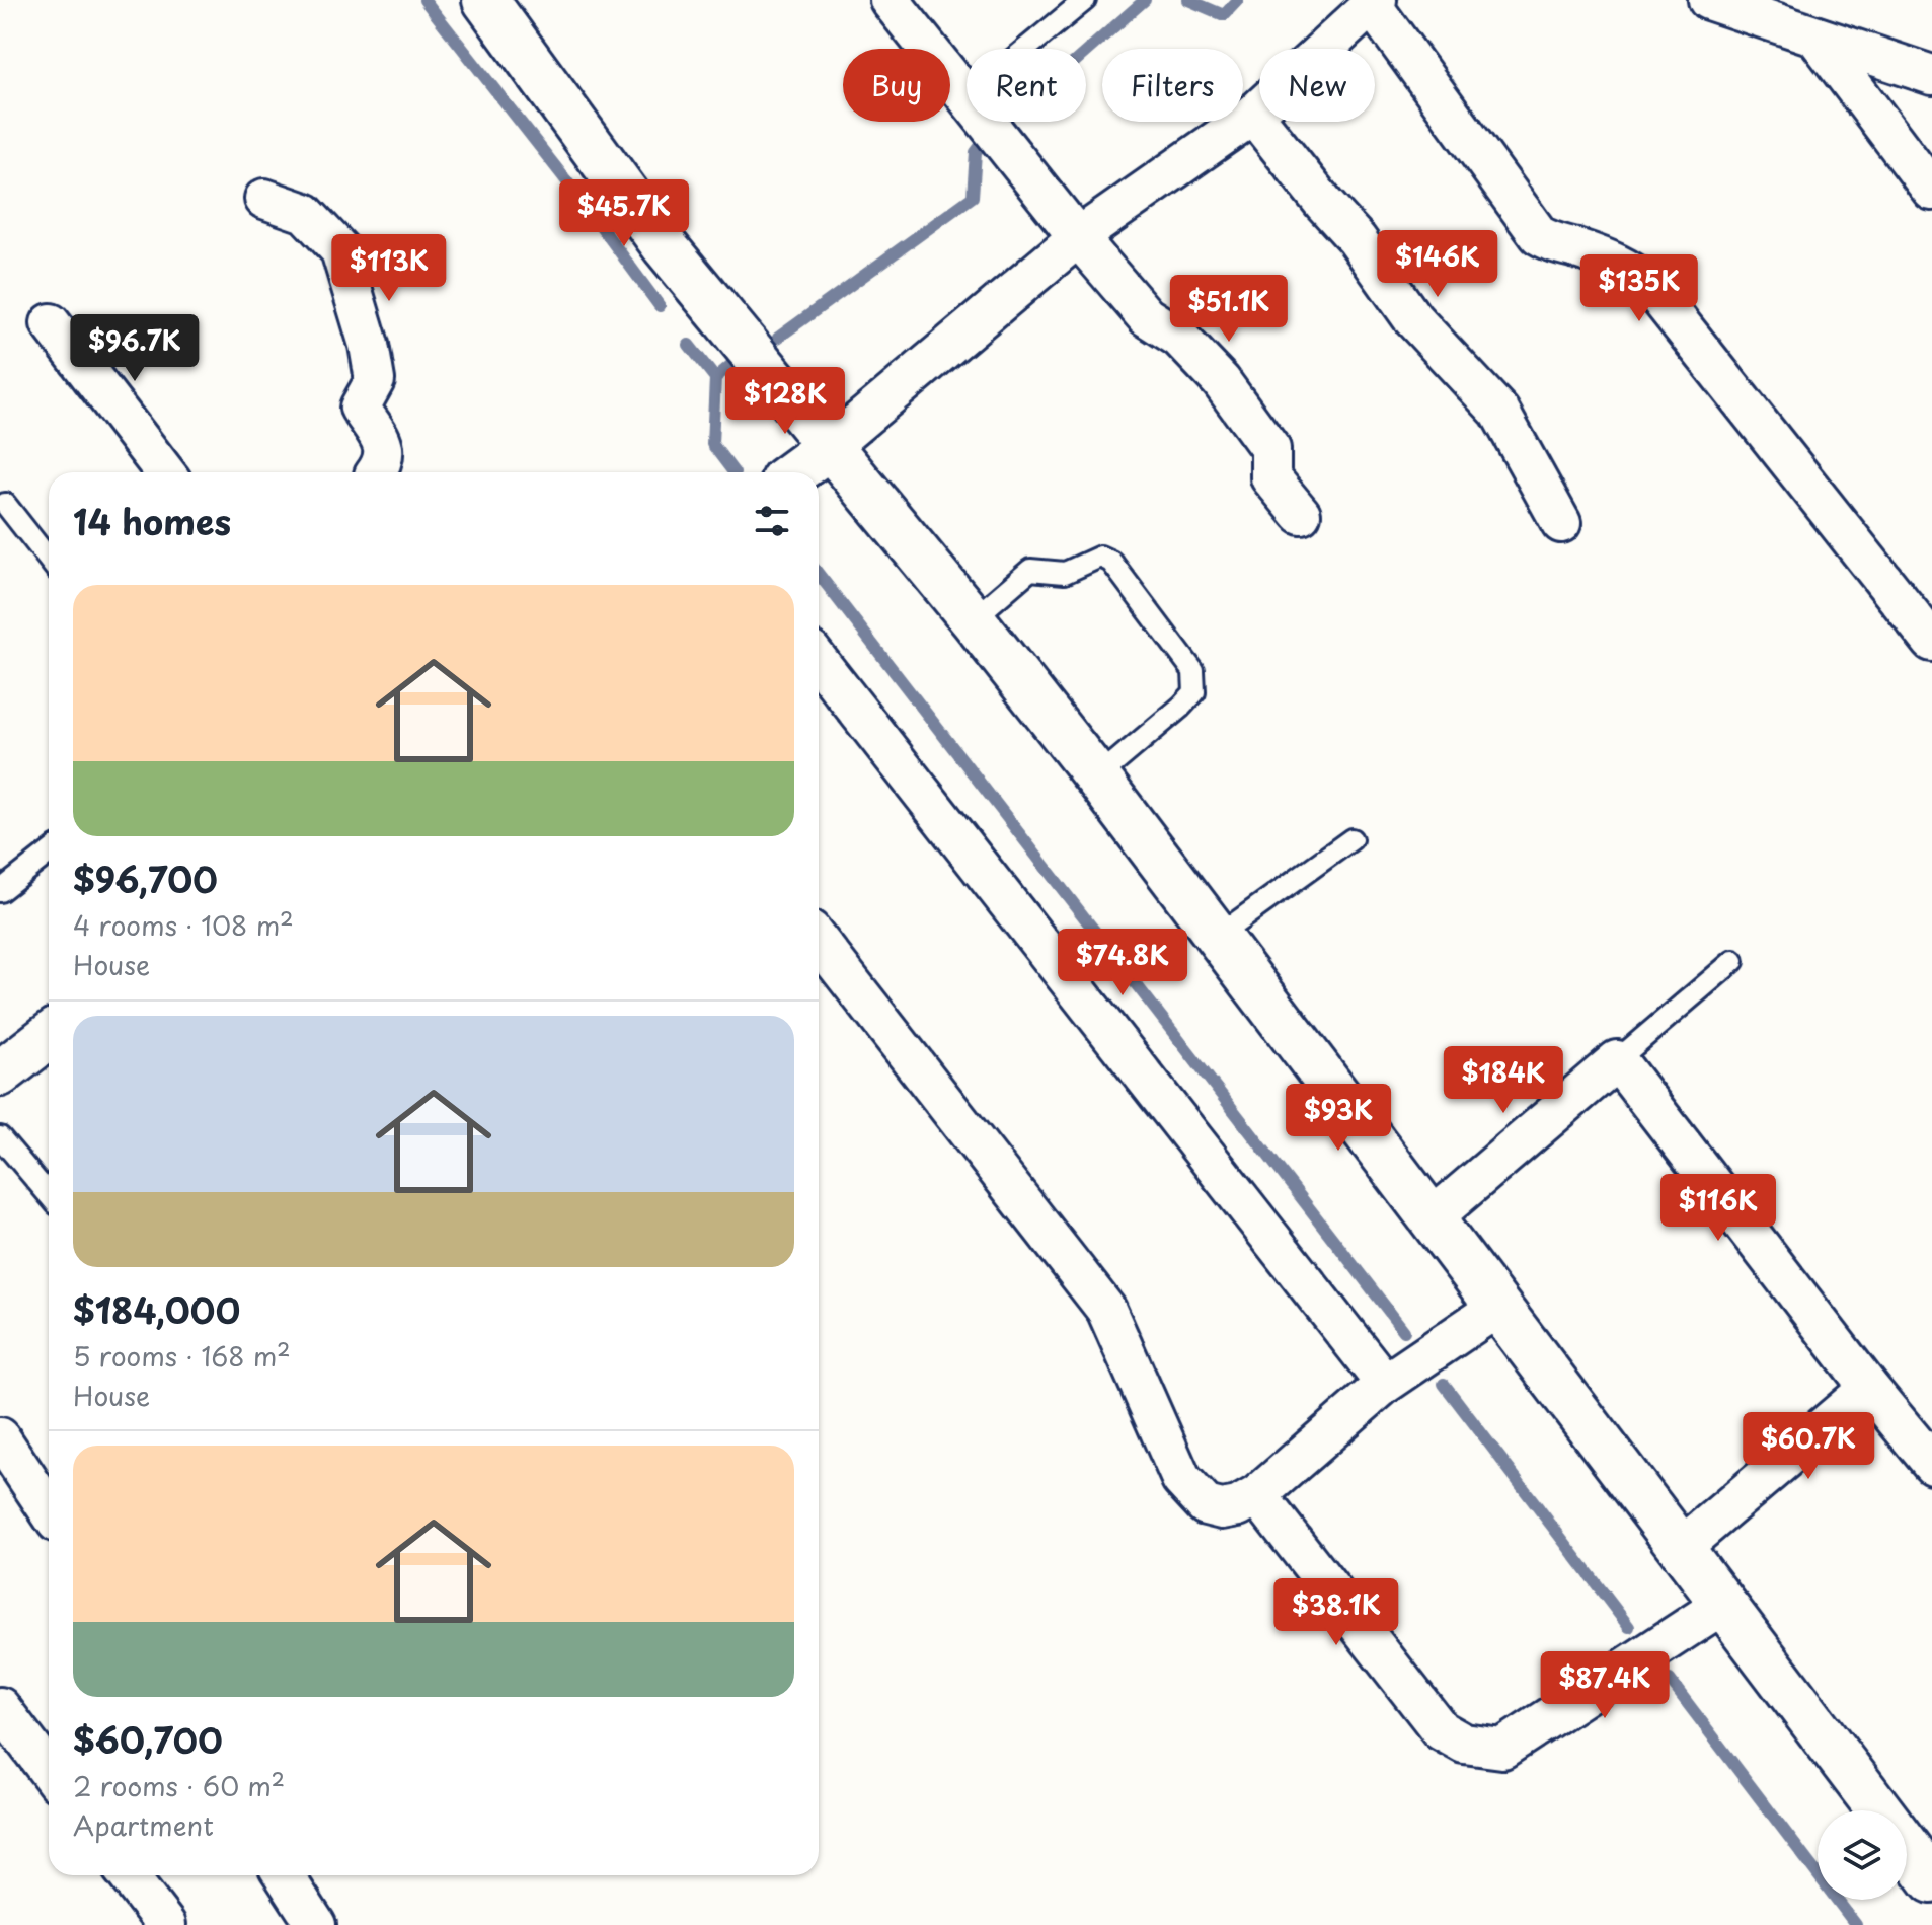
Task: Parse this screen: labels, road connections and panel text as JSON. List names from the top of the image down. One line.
{"page":{"chip":["Buy","Rent","Filters","New"],"price":["$45.7K","$146K","$113K","$135K","$51.1K","$96.7K","$128K","$74.8K","$184K","$93K","$116K","$60.7K","$38.1K","$87.4K"],"heading":"14 homes","list":[{"name":"$96,700","note":"4 rooms · 108 m² · House"},{"name":"$184,000","note":"5 rooms · 168 m² · House"},{"name":"$60,700","note":"2 rooms · 60 m² · Apartment"}]}}
